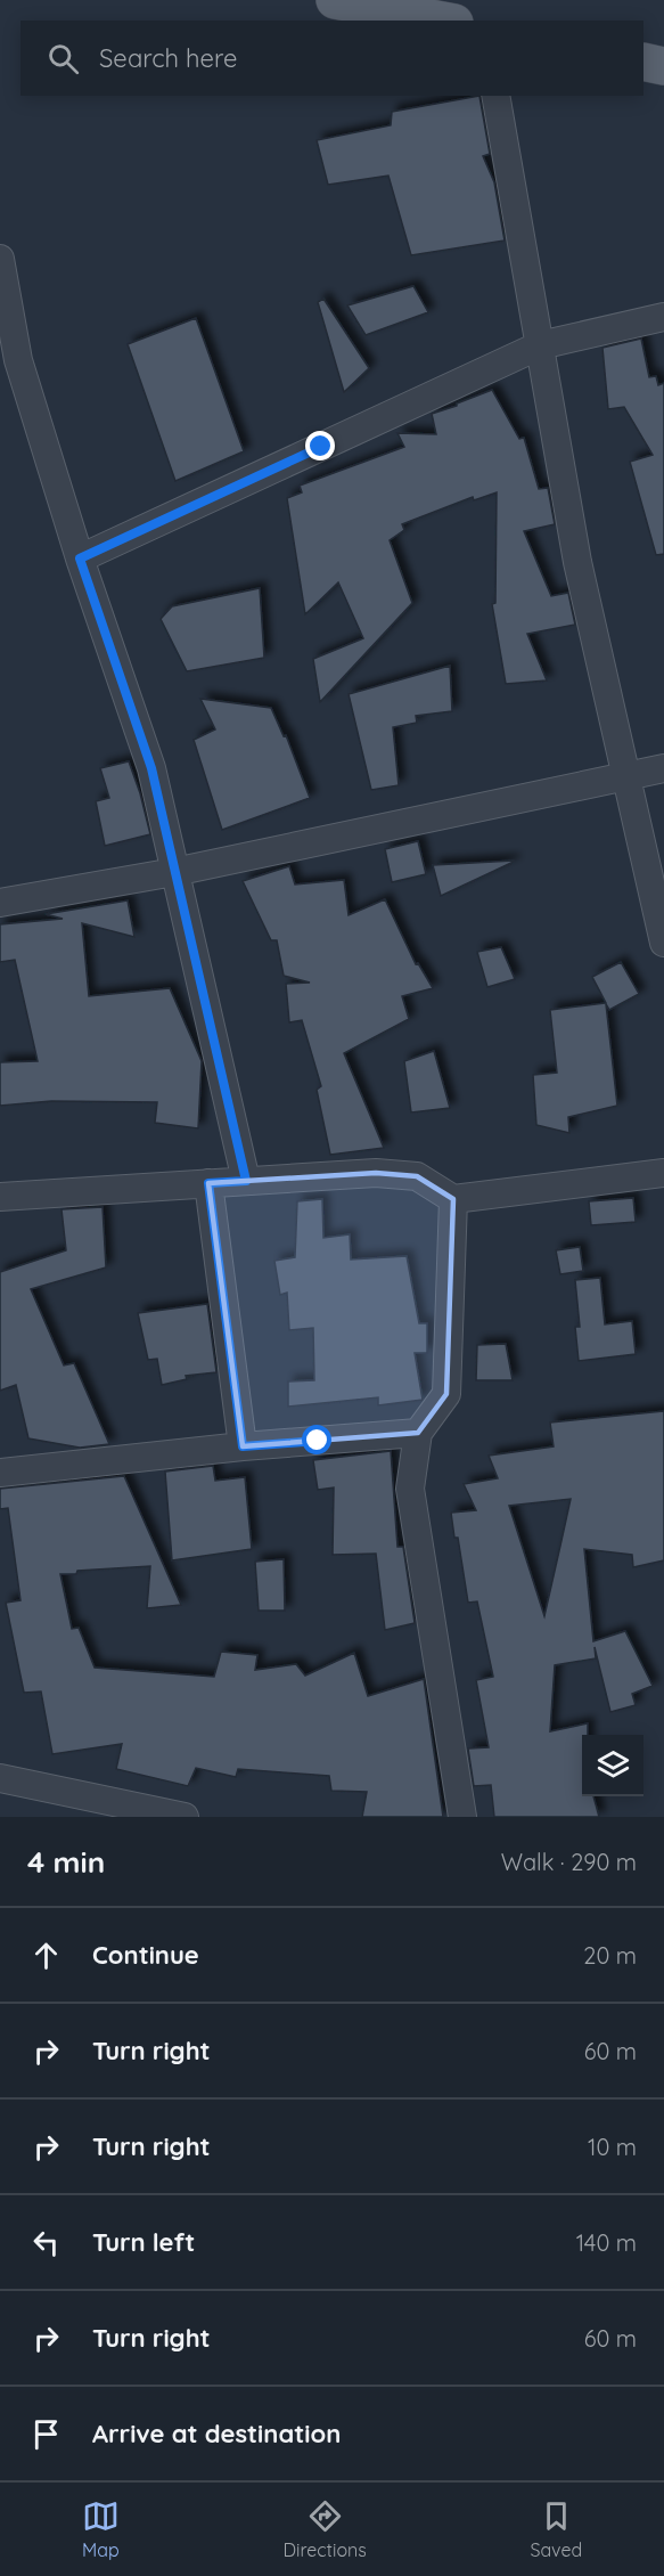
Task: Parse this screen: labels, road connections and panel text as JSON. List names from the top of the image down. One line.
{"page":{"search":"Search here","heading":["4 min","Walk · 290 m"],"list":[["Continue","20 m"],["Turn right","60 m"],["Turn right","10 m"],["Turn left","140 m"],["Turn right","60 m"],"Arrive at destination"],"nav":["Map","Directions","Saved"]}}
